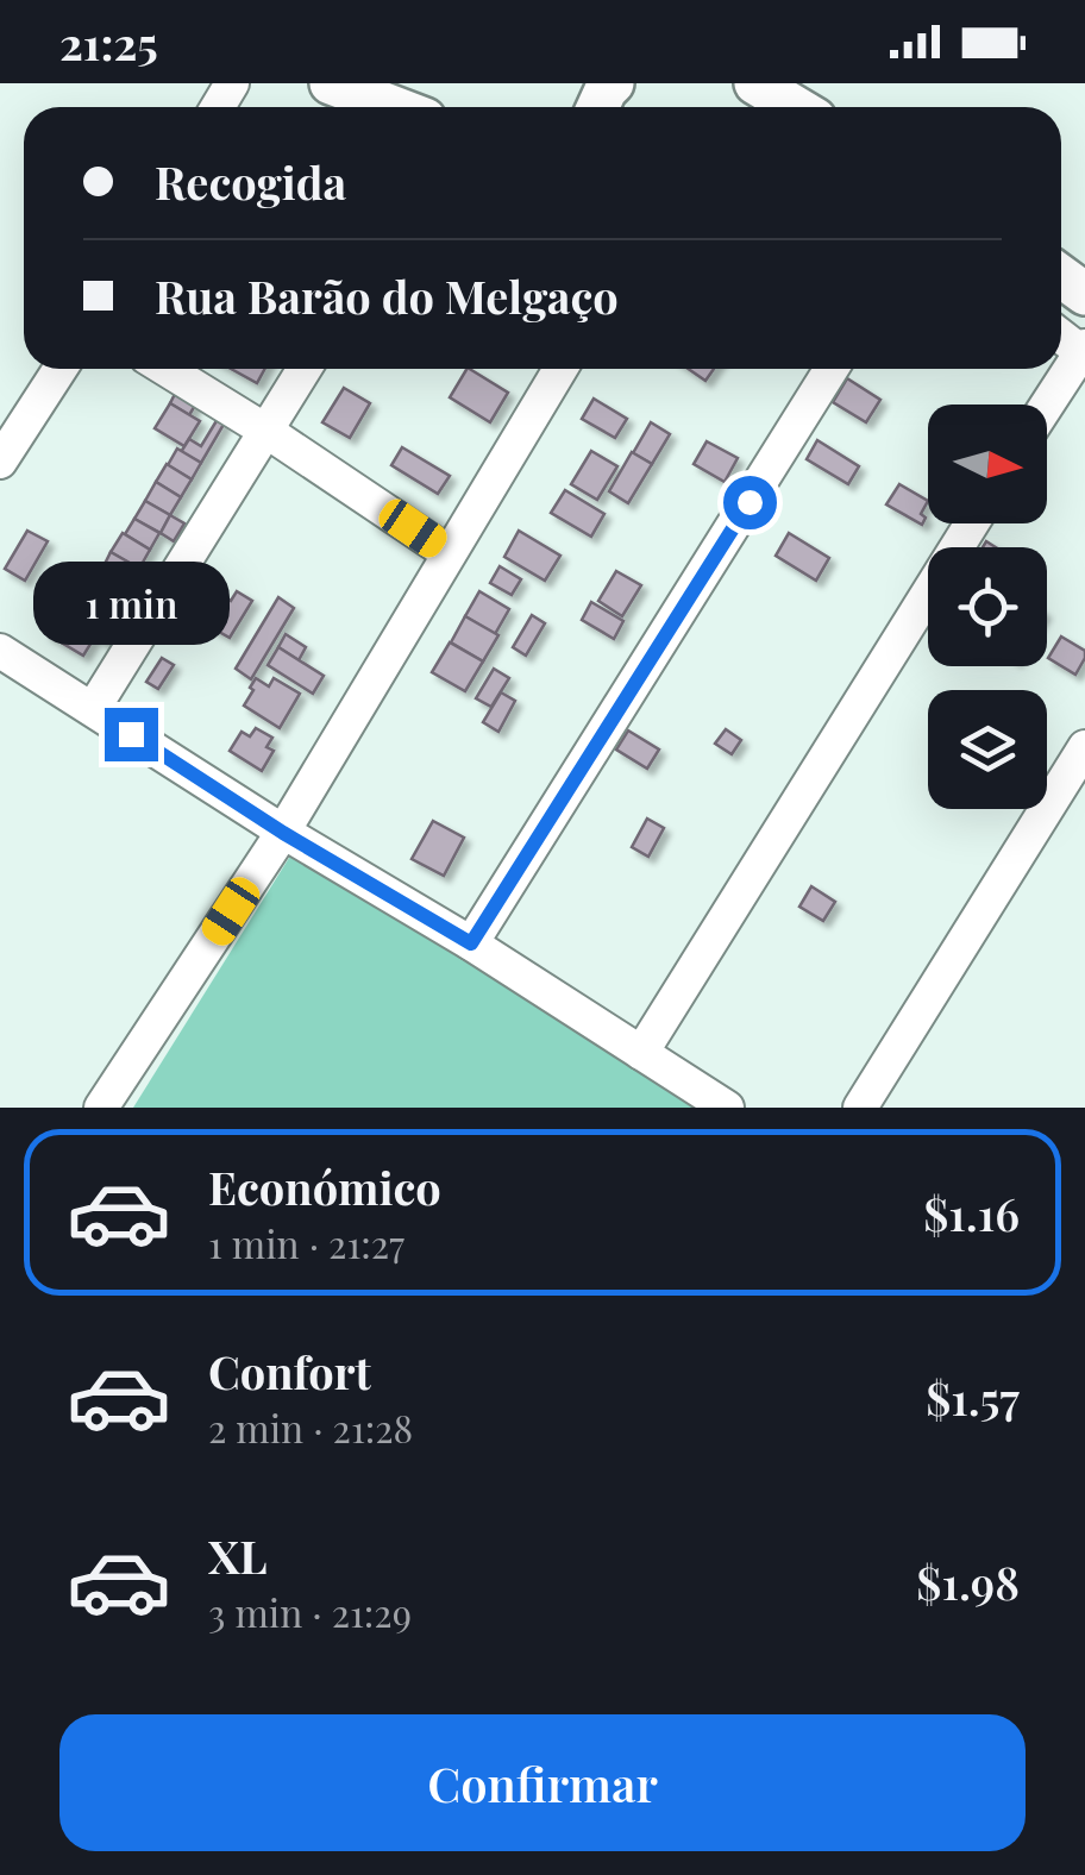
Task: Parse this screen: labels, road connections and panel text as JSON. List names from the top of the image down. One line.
{"north":"right","page":{"status":"21:25","banner":["Recogida","Rua Barão do Melgaço"],"bubble":"1 min","list":[{"name":"Económico","note":"1 min · 21:27","value":"$1.16"},{"name":"Confort","note":"2 min · 21:28","value":"$1.57"},{"name":"XL","note":"3 min · 21:29","value":"$1.98"}],"buttons":"Confirmar"}}
